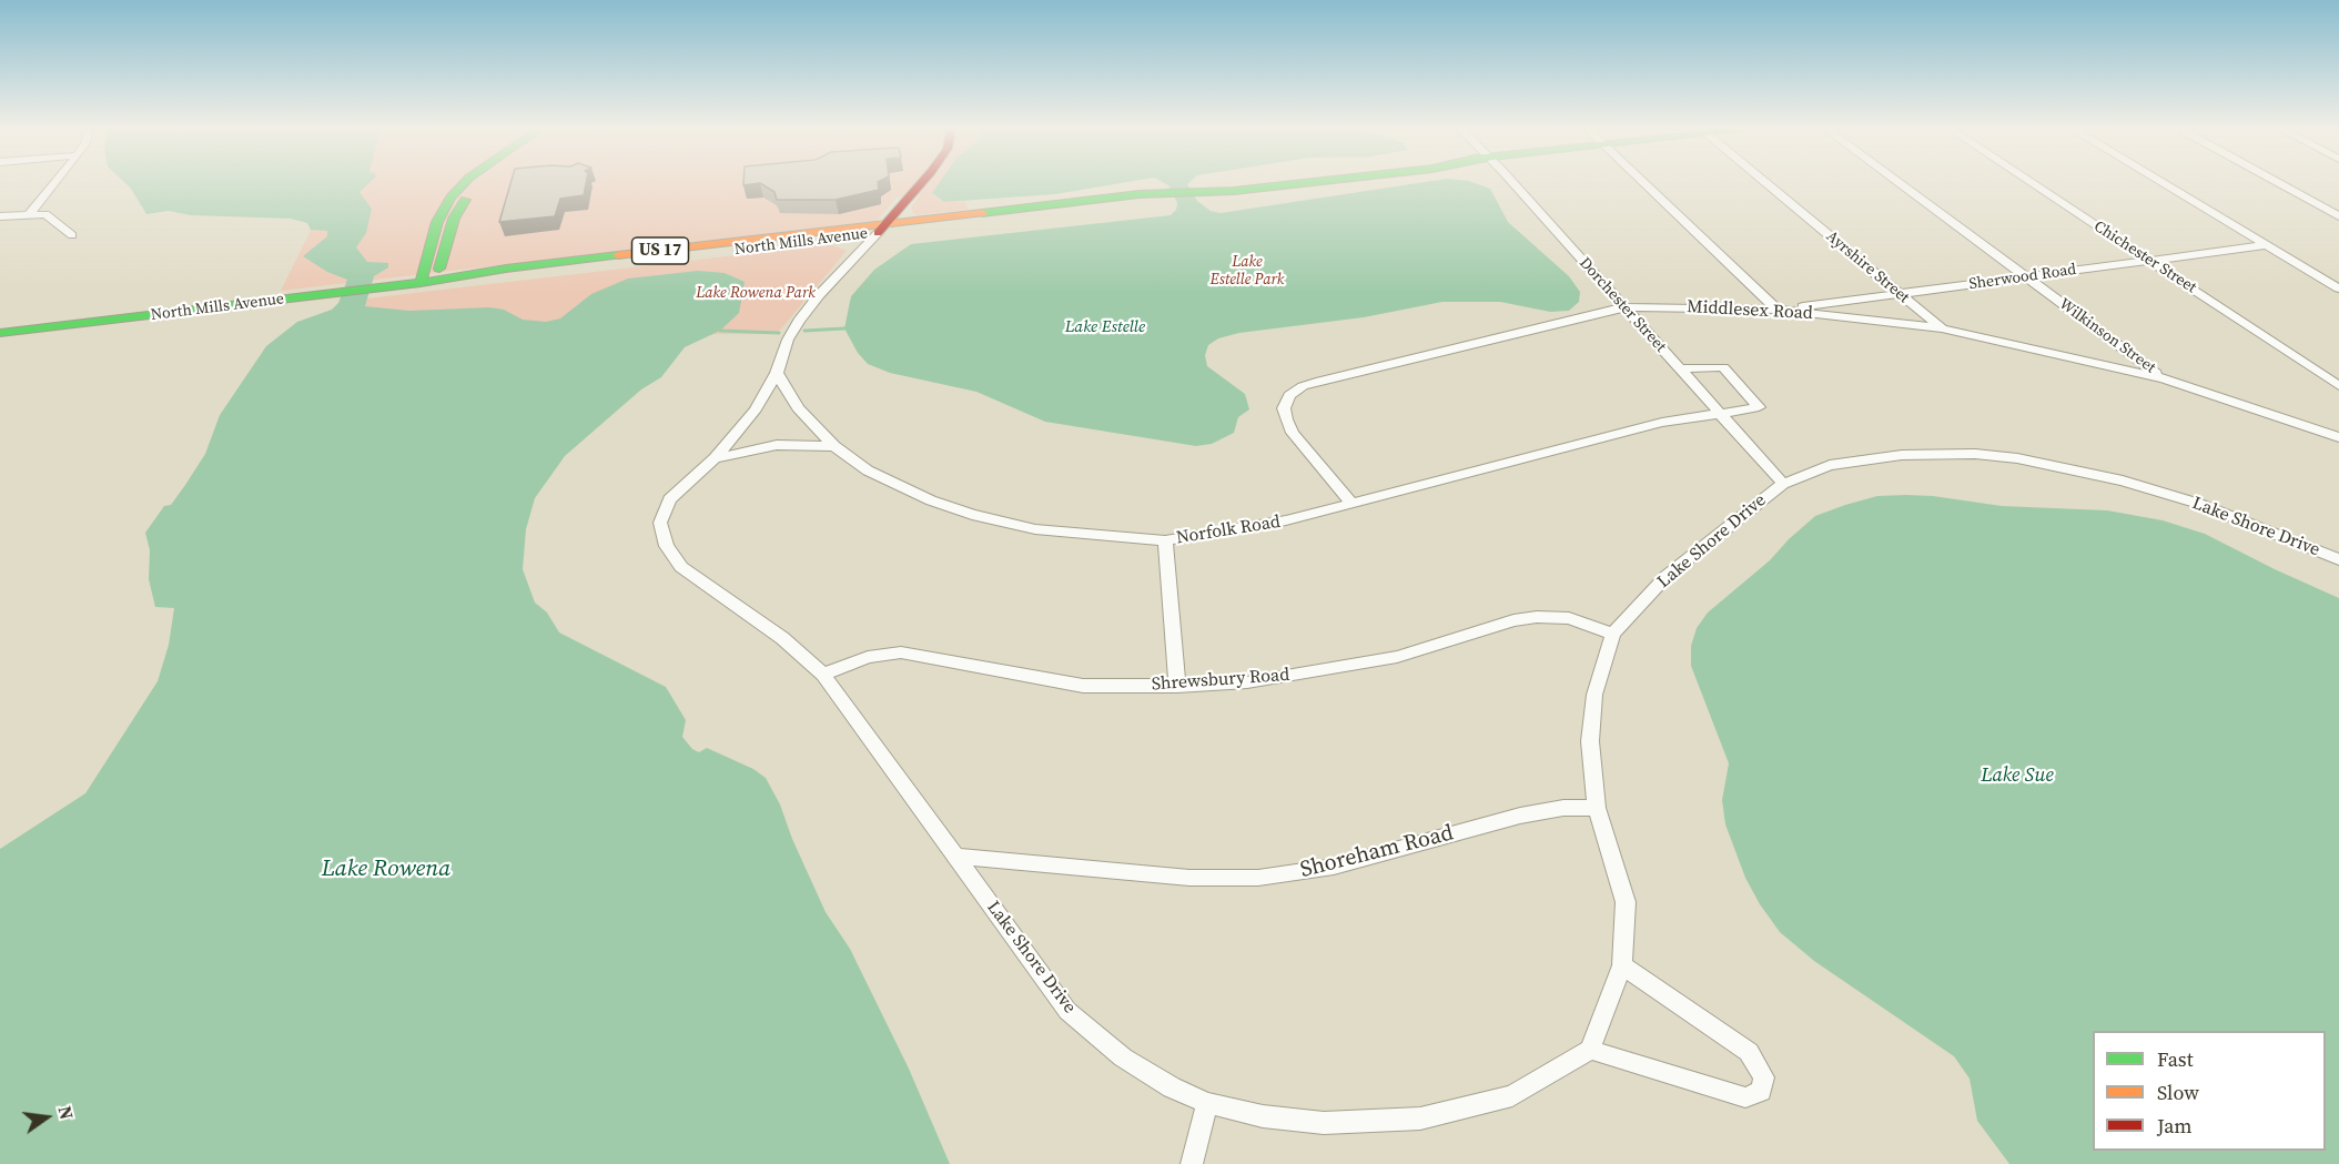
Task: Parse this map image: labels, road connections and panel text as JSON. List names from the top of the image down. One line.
{"streets":{"main road":["North Mills Avenue","US 17"],"street":["Chichester Street","Ayrshire Street","Sherwood Road","Dorchester Street","Middlesex Road","Wilkinson Street","Lake Shore Drive","Norfolk Road","Shrewsbury Road","Shoreham Road"]},"crossings":[["North Mills Avenue","Lake Shore Drive"],["Chichester Street","Sherwood Road"],["Ayrshire Street","Sherwood Road"],["Ayrshire Street","Middlesex Road"],["Sherwood Road","Middlesex Road"],["Sherwood Road","Wilkinson Street"],["Dorchester Street","Middlesex Road"],["Dorchester Street","Lake Shore Drive"],["Dorchester Street","Norfolk Road"],["Middlesex Road","Wilkinson Street"],["Middlesex Road","Norfolk Road"],["Lake Shore Drive","Norfolk Road"],["Lake Shore Drive","Shrewsbury Road"],["Lake Shore Drive","Shoreham Road"]],"water":["Lake Estelle","Lake Sue","Lake Rowena"],"parks":["Lake Estelle Park","Lake Rowena Park"],"legend":["Fast","Slow","Jam"],"north":"right"}
